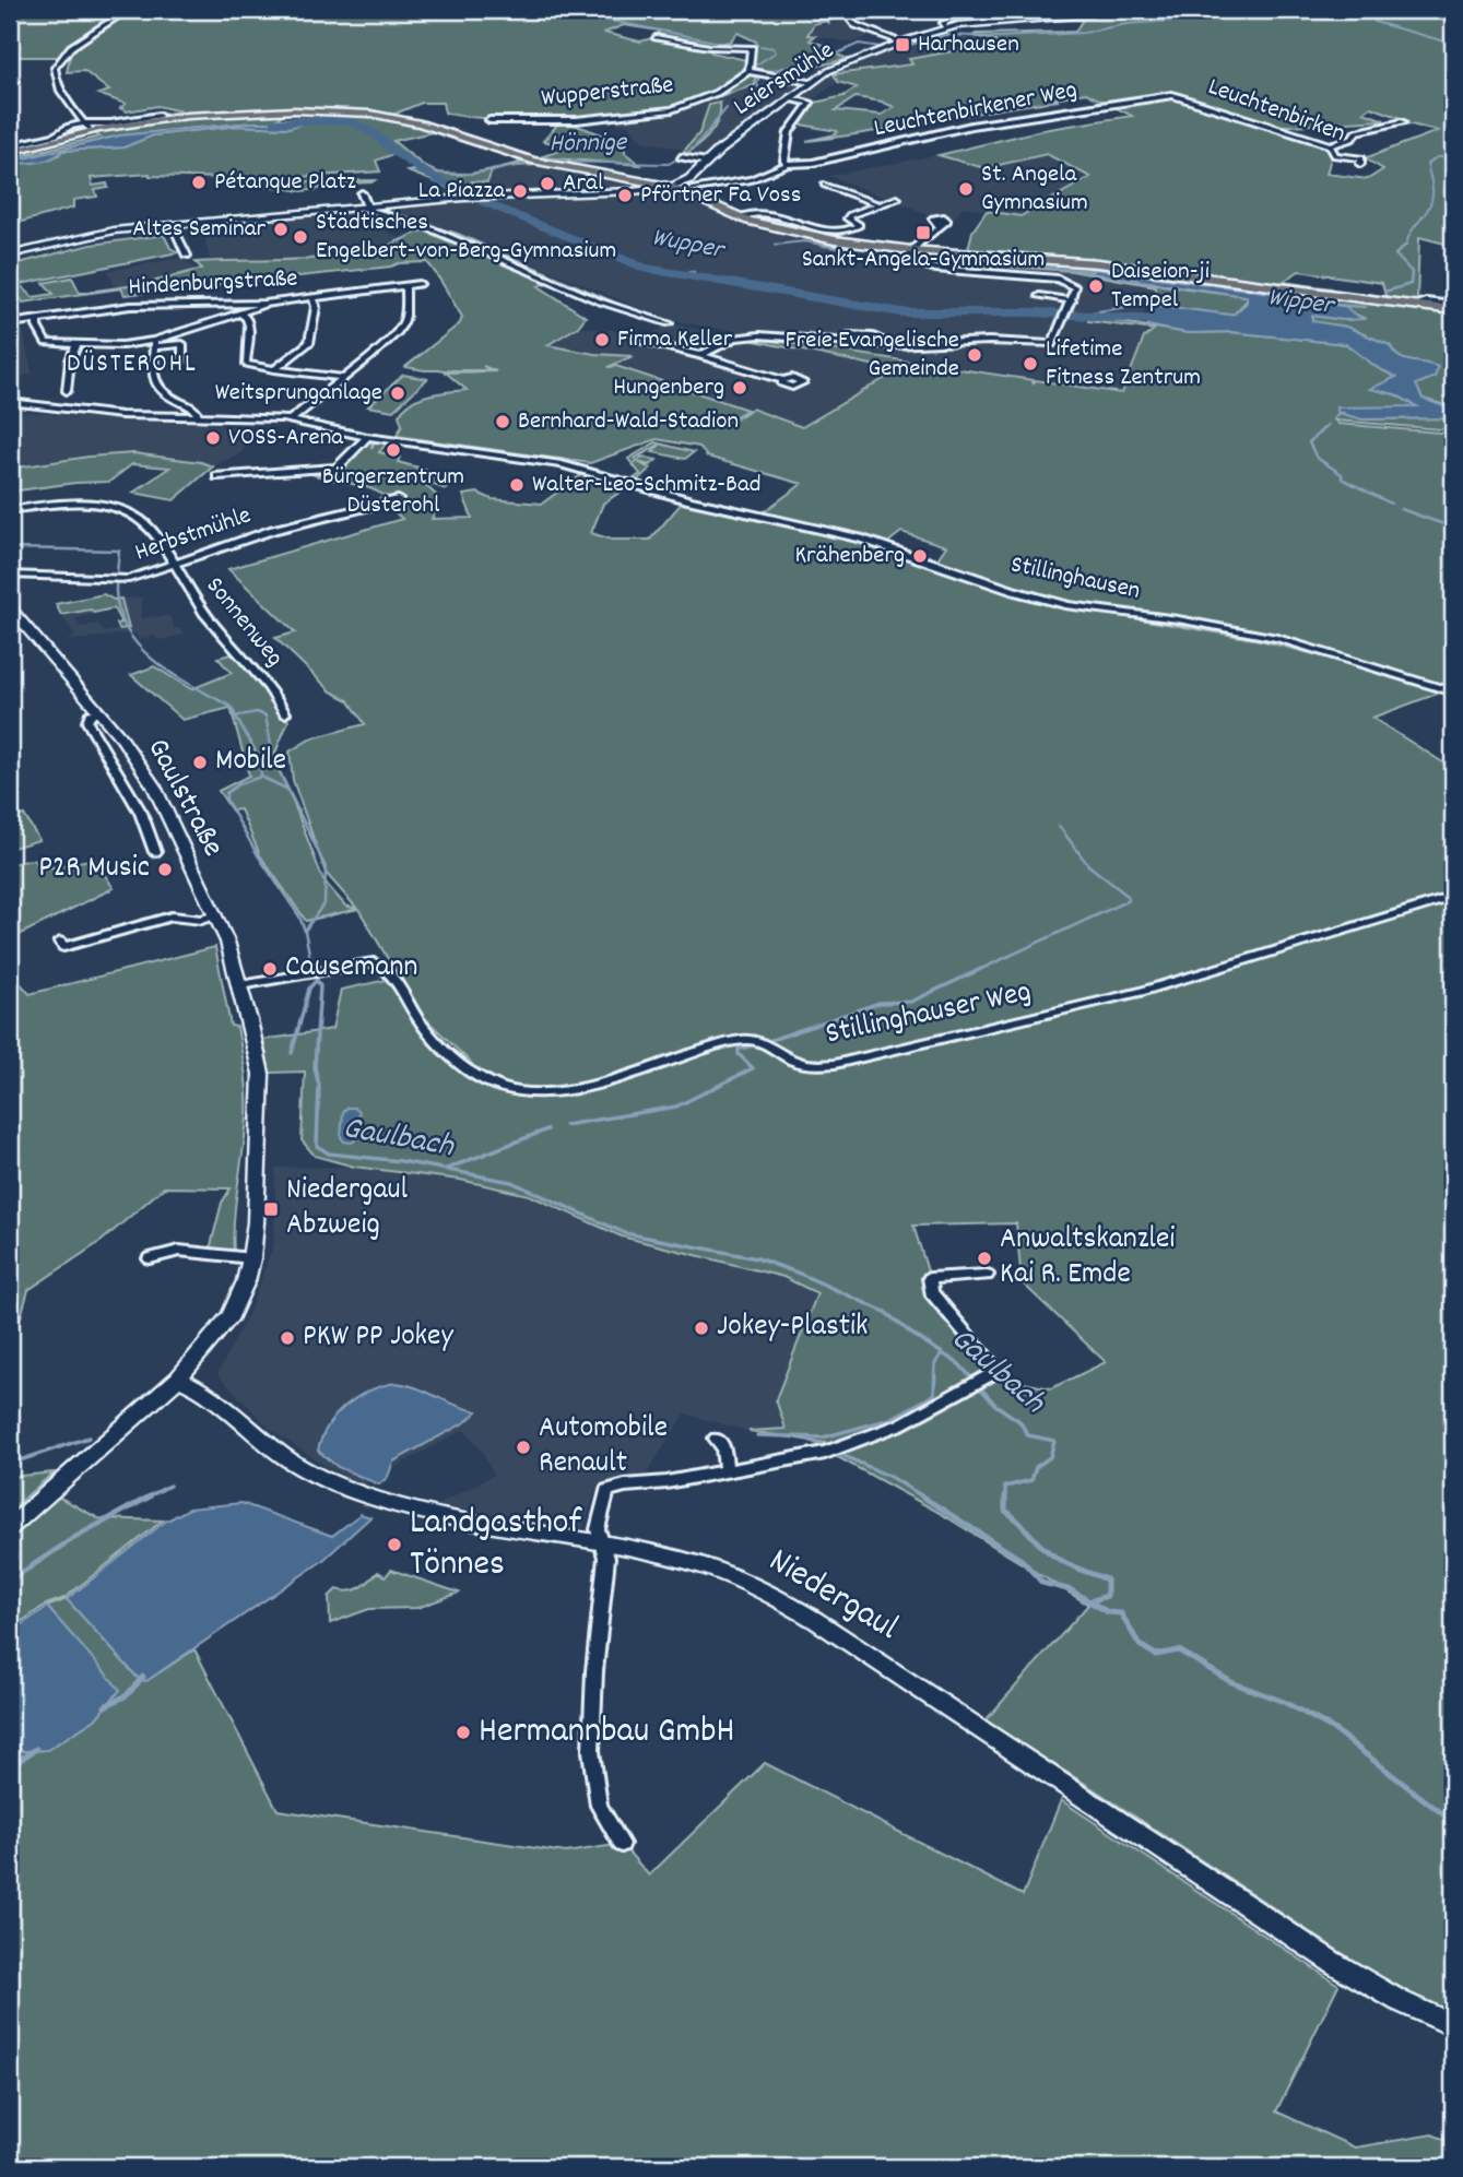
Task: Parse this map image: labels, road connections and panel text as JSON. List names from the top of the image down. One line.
{"streets":{"main road":["Leiersmühle","Gaulstraße","Niedergaul"],"street":["Wupperstraße","Leuchtenbirkener Weg","Leuchtenbirken","Hindenburgstraße","Herbstmühle","Stillinghausen","Sonnenweg","Stillinghauser Weg"]},"crossings":[["Leuchtenbirkener Weg","Leuchtenbirken"],["Herbstmühle","Sonnenweg"],["Gaulstraße","Stillinghauser Weg"],["Gaulstraße","Niedergaul"]],"districts":["DÜSTEROHL"],"water":["Hönnige","Wupper","Wipper","Gaulbach"],"places":{"transit":["Harhausen","Sankt-Angela-Gymnasium","Niedergaul Abzweig"],"other":["Pétanque Platz","Aral","St. Angela Gymnasium","La Piazza","Pförtner Fa Voss","Altes Seminar","Städtisches Engelbert-von-Berg-Gymnasium","Daiseion-ji Tempel","Firma Keller","Freie Evangelische Gemeinde","Lifetime Fitness Zentrum","Hungenberg","Weitsprunganlage","Bernhard-Wald-Stadion","VOSS-Arena","Bürgerzentrum Düsterohl","Walter-Leo-Schmitz-Bad","Krähenberg","Mobile","P2R Music","Causemann","Anwaltskanzlei Kai R. Emde","Jokey-Plastik","PKW PP Jokey","Automobile Renault","Landgasthof Tönnes","Hermannbau GmbH"]}}
